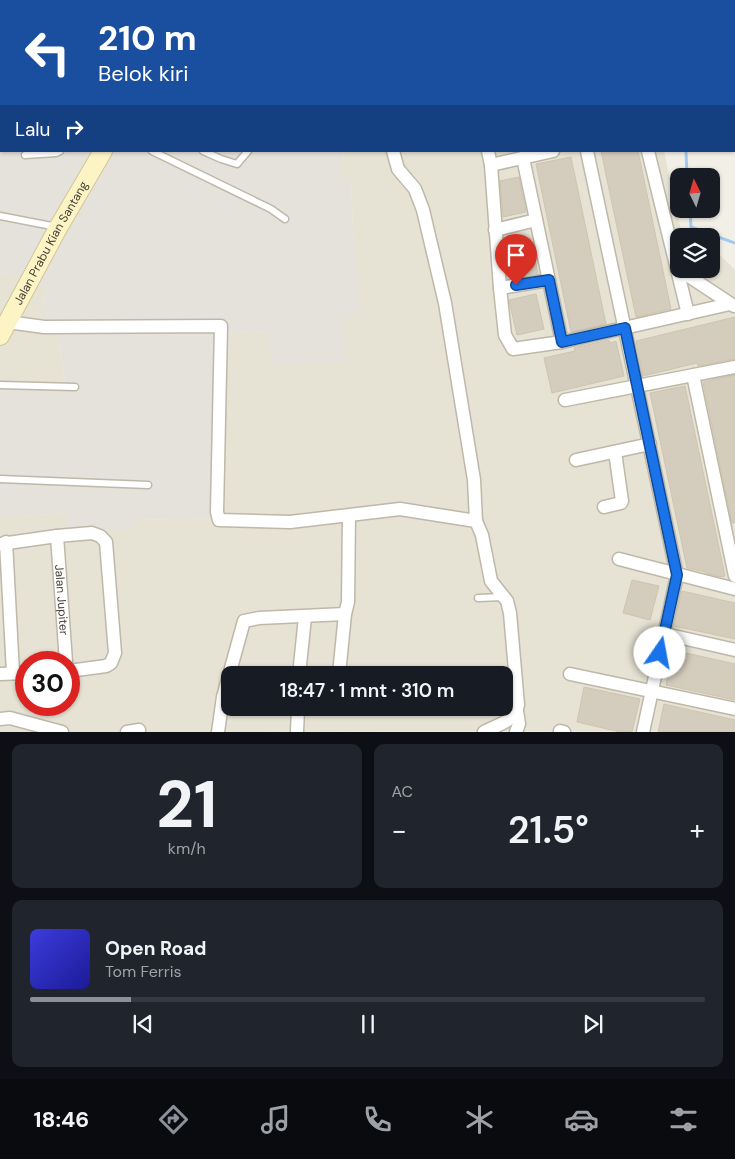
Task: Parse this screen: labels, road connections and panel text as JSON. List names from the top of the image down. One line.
{"streets":{"main road":["Jalan Prabu Kian Santang"],"street":["Jalan Jupiter"]},"north":"top","page":{"turn":["210 m","Belok kiri"],"then":"Lalu","limit":"30","trip":"18:47 · 1 mnt · 310 m","tile":[["21","km/h"],"AC"],"heat":["−","21.5°","+"],"song":["Open Road","Tom Ferris"],"tabs":"18:46"}}
